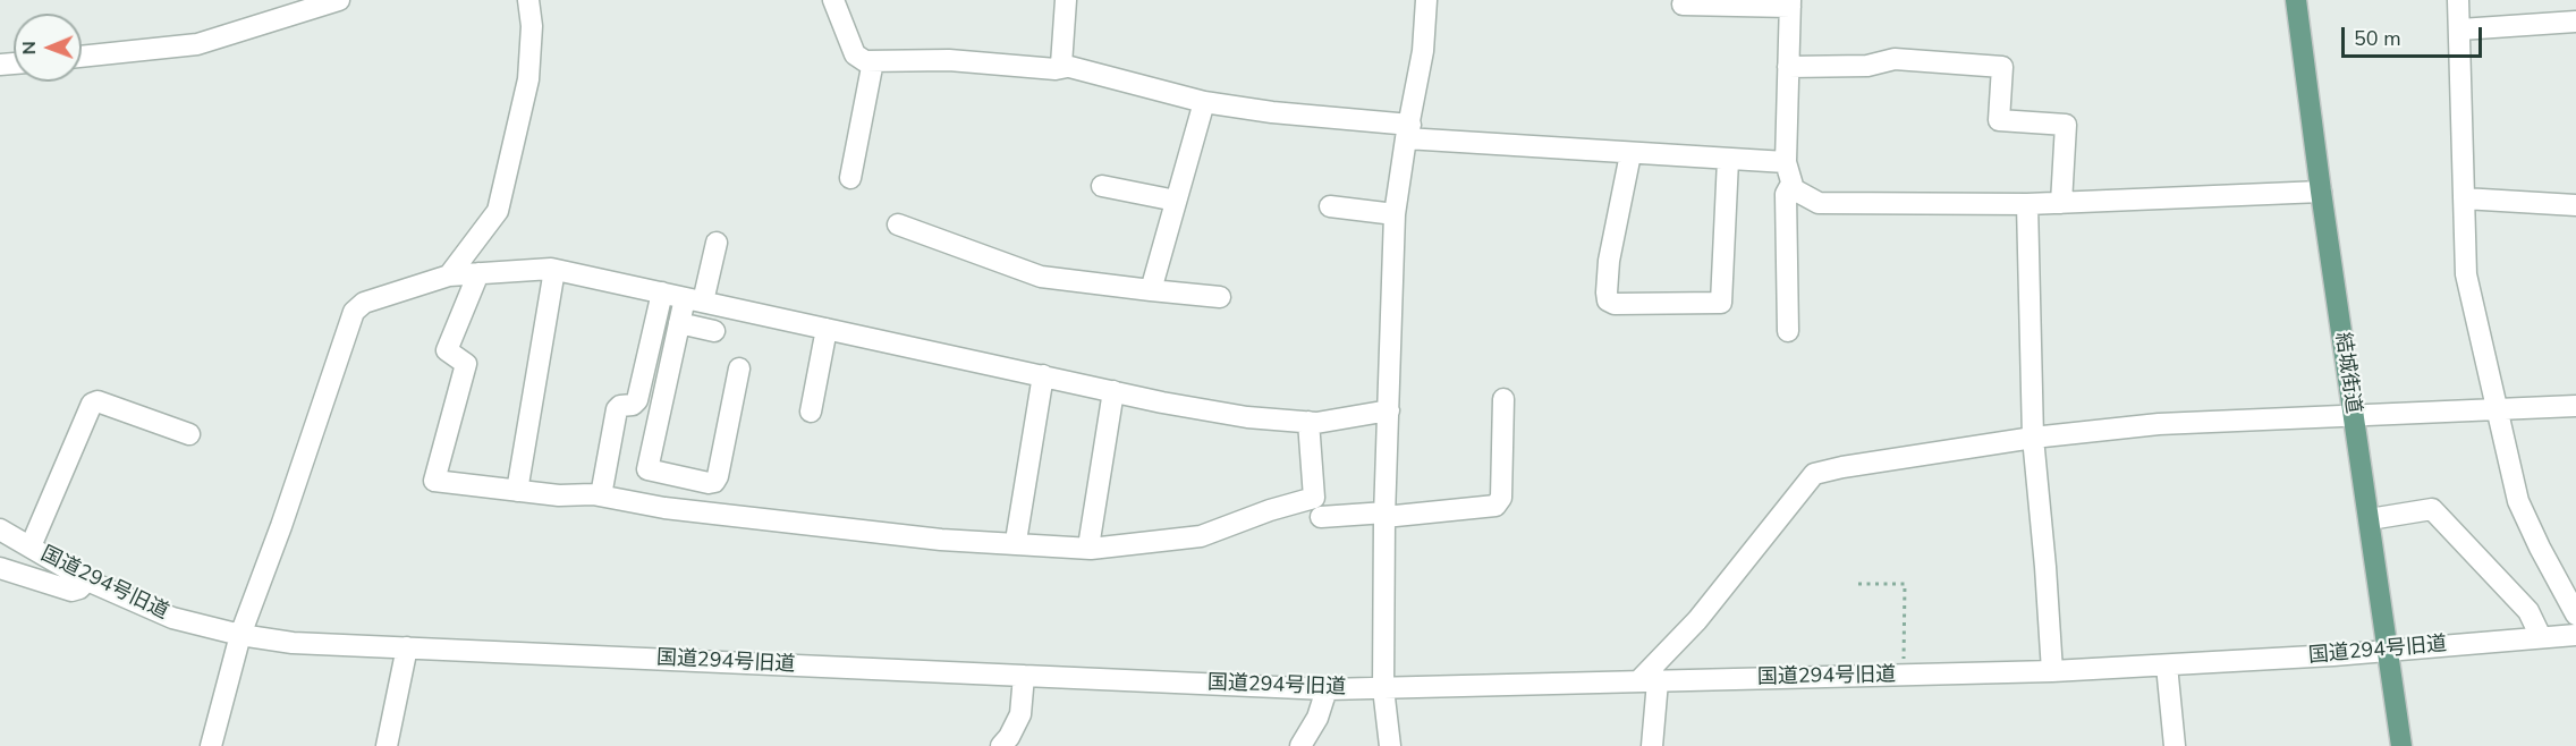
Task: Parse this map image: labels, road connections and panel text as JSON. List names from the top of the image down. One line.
{"streets":{"main road":["結城街道"],"street":["国道294号旧道"]},"crossings":[["結城街道","国道294号旧道"]],"scale_bar":"50 m","north":"left"}
